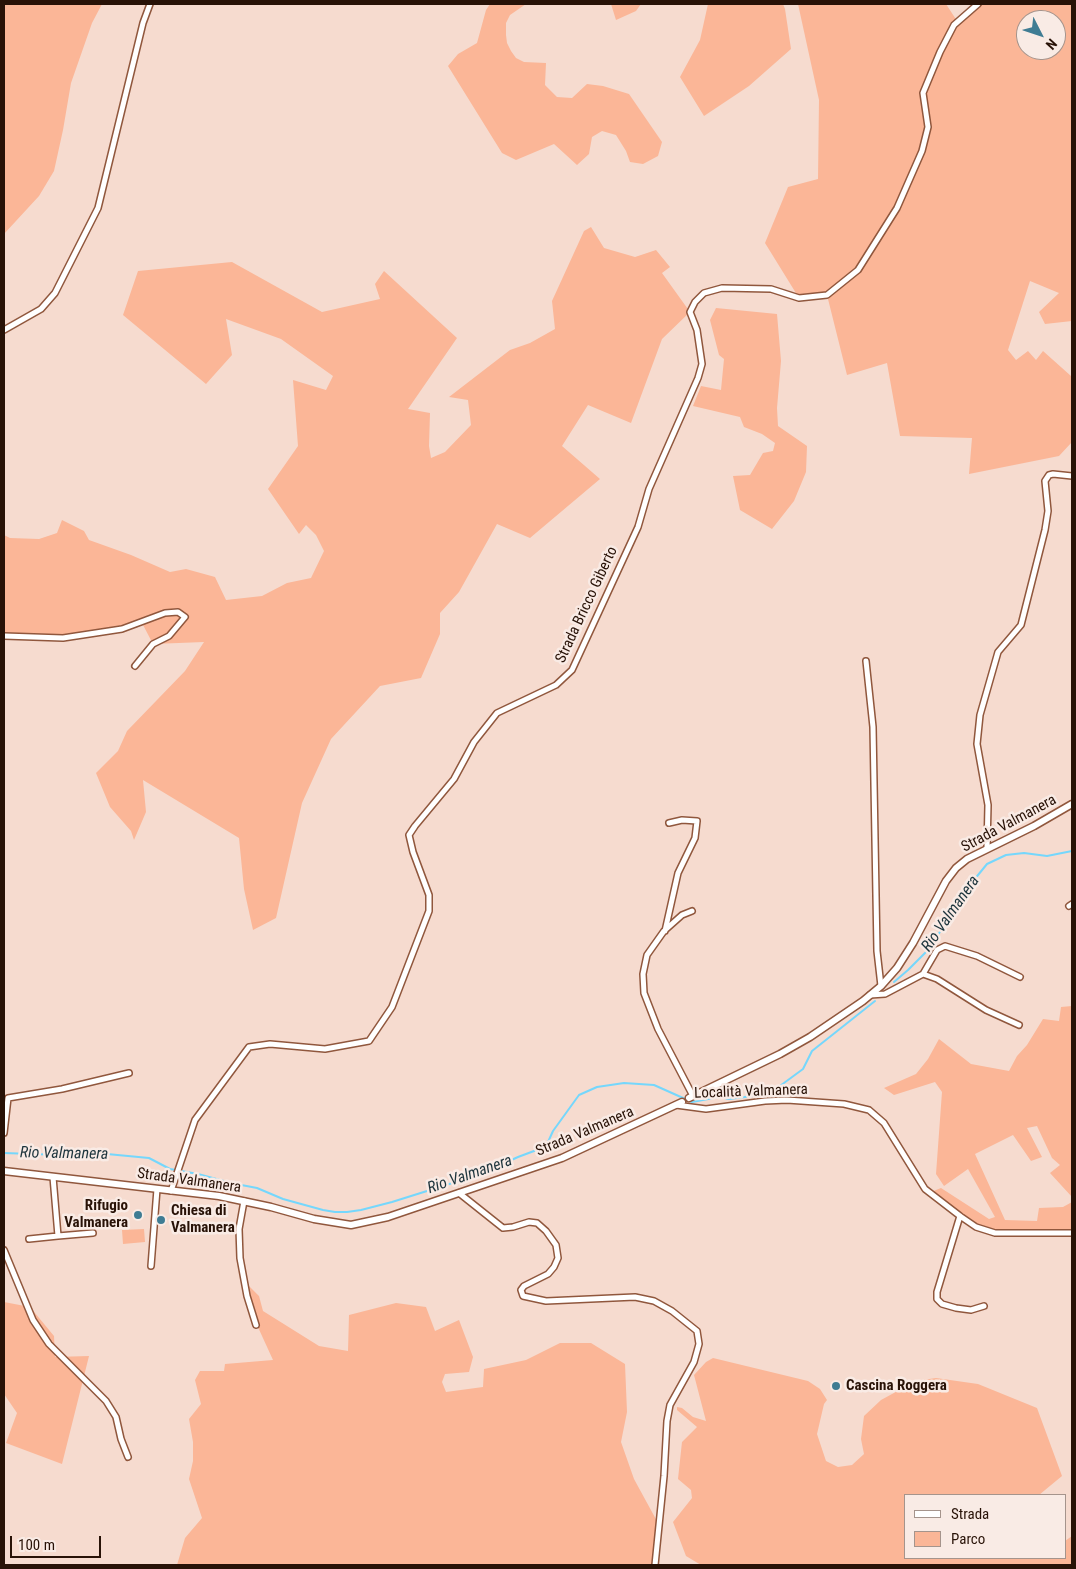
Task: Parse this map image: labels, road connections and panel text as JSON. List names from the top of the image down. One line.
{"streets":{"street":["Strada Bricco Giberto","Strada Valmanera","Località Valmanera"]},"crossings":[["Strada Bricco Giberto","Strada Valmanera"],["Strada Valmanera","Località Valmanera"]],"water":["Rio Valmanera"],"places":["Rifugio Valmanera","Chiesa di Valmanera","Cascina Roggera"],"legend":["Strada","Parco"],"scale_bar":"100 m","north":"bottom right"}
